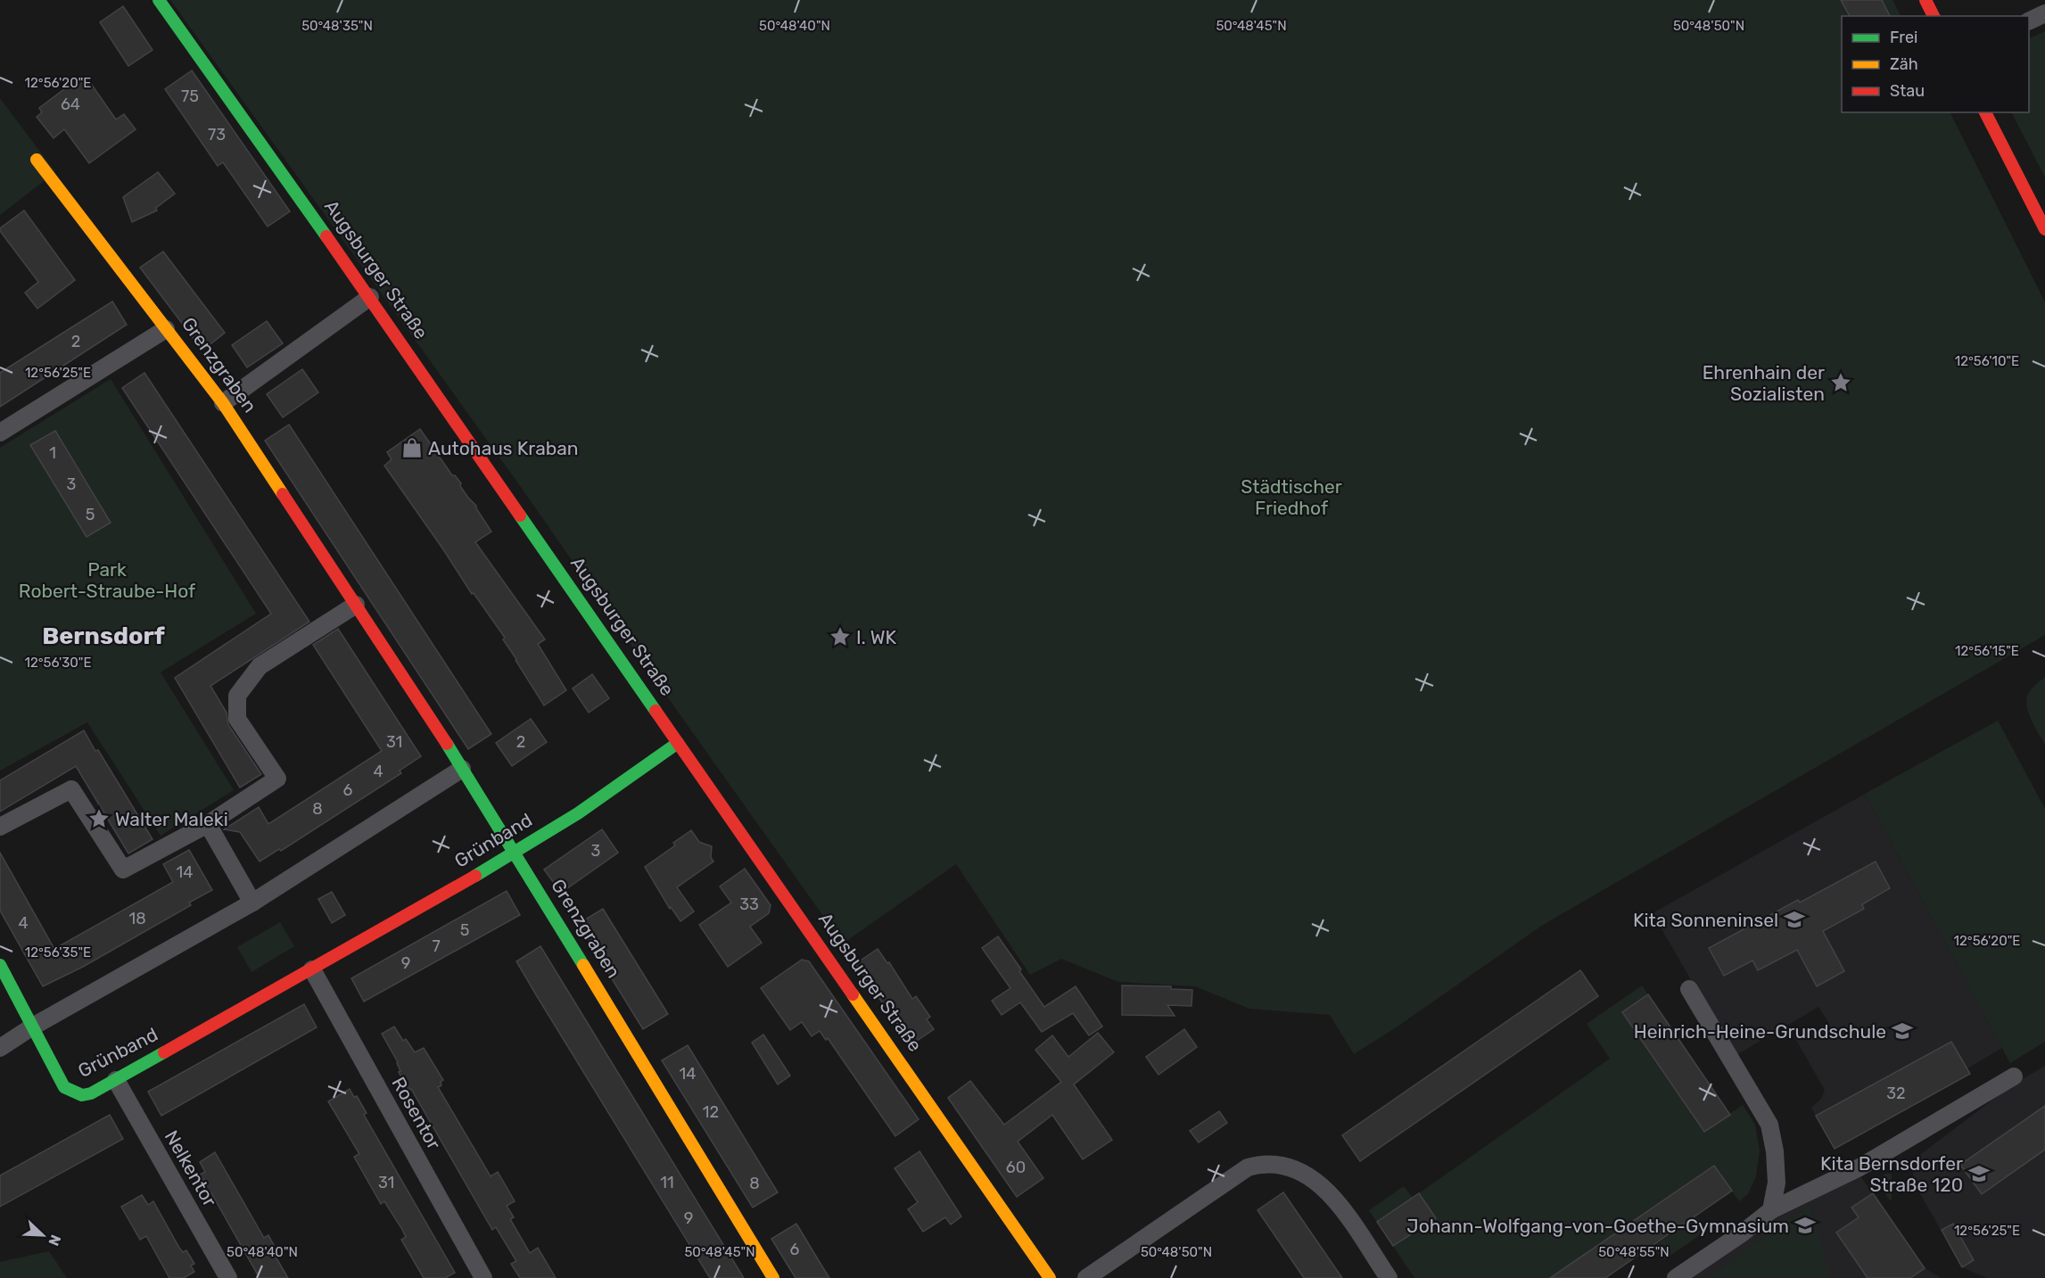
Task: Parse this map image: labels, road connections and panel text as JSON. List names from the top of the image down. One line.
{"streets":{"street":["Augsburger Straße","Grenzgraben","Grünband","Rosentor","Nelkentor"]},"crossings":[["Augsburger Straße","Grünband"],["Grenzgraben","Grünband"],["Grünband","Rosentor"],["Grünband","Nelkentor"]],"districts":["Bernsdorf"],"parks":["Städtischer Friedhof","Park Robert-Straube-Hof"],"places":{"place":["Ehrenhain der Sozialisten","I. WK","Walter Maleki"],"shop":["Autohaus Kraban"],"school or university":["Kita Sonneninsel","Heinrich-Heine-Grundschule","Kita Bernsdorfer Straße 120","Johann-Wolfgang-von-Goethe-Gymnasium"]},"house_numbers":["75","64","73","2","1","3","5","31","2","4","6","8","3","14","33","18","4","5","7","9","14","32","12","60","31","11","8","9","6"],"legend":["Frei","Zäh","Stau"],"north":"bottom right","coordinates":["50°48'35\"N","50°48'40\"N","50°48'45\"N","50°48'50\"N","12°56'20\"E","12°56'10\"E","12°56'25\"E","12°56'15\"E","12°56'30\"E","12°56'35\"E","50°48'55\"N"]}
